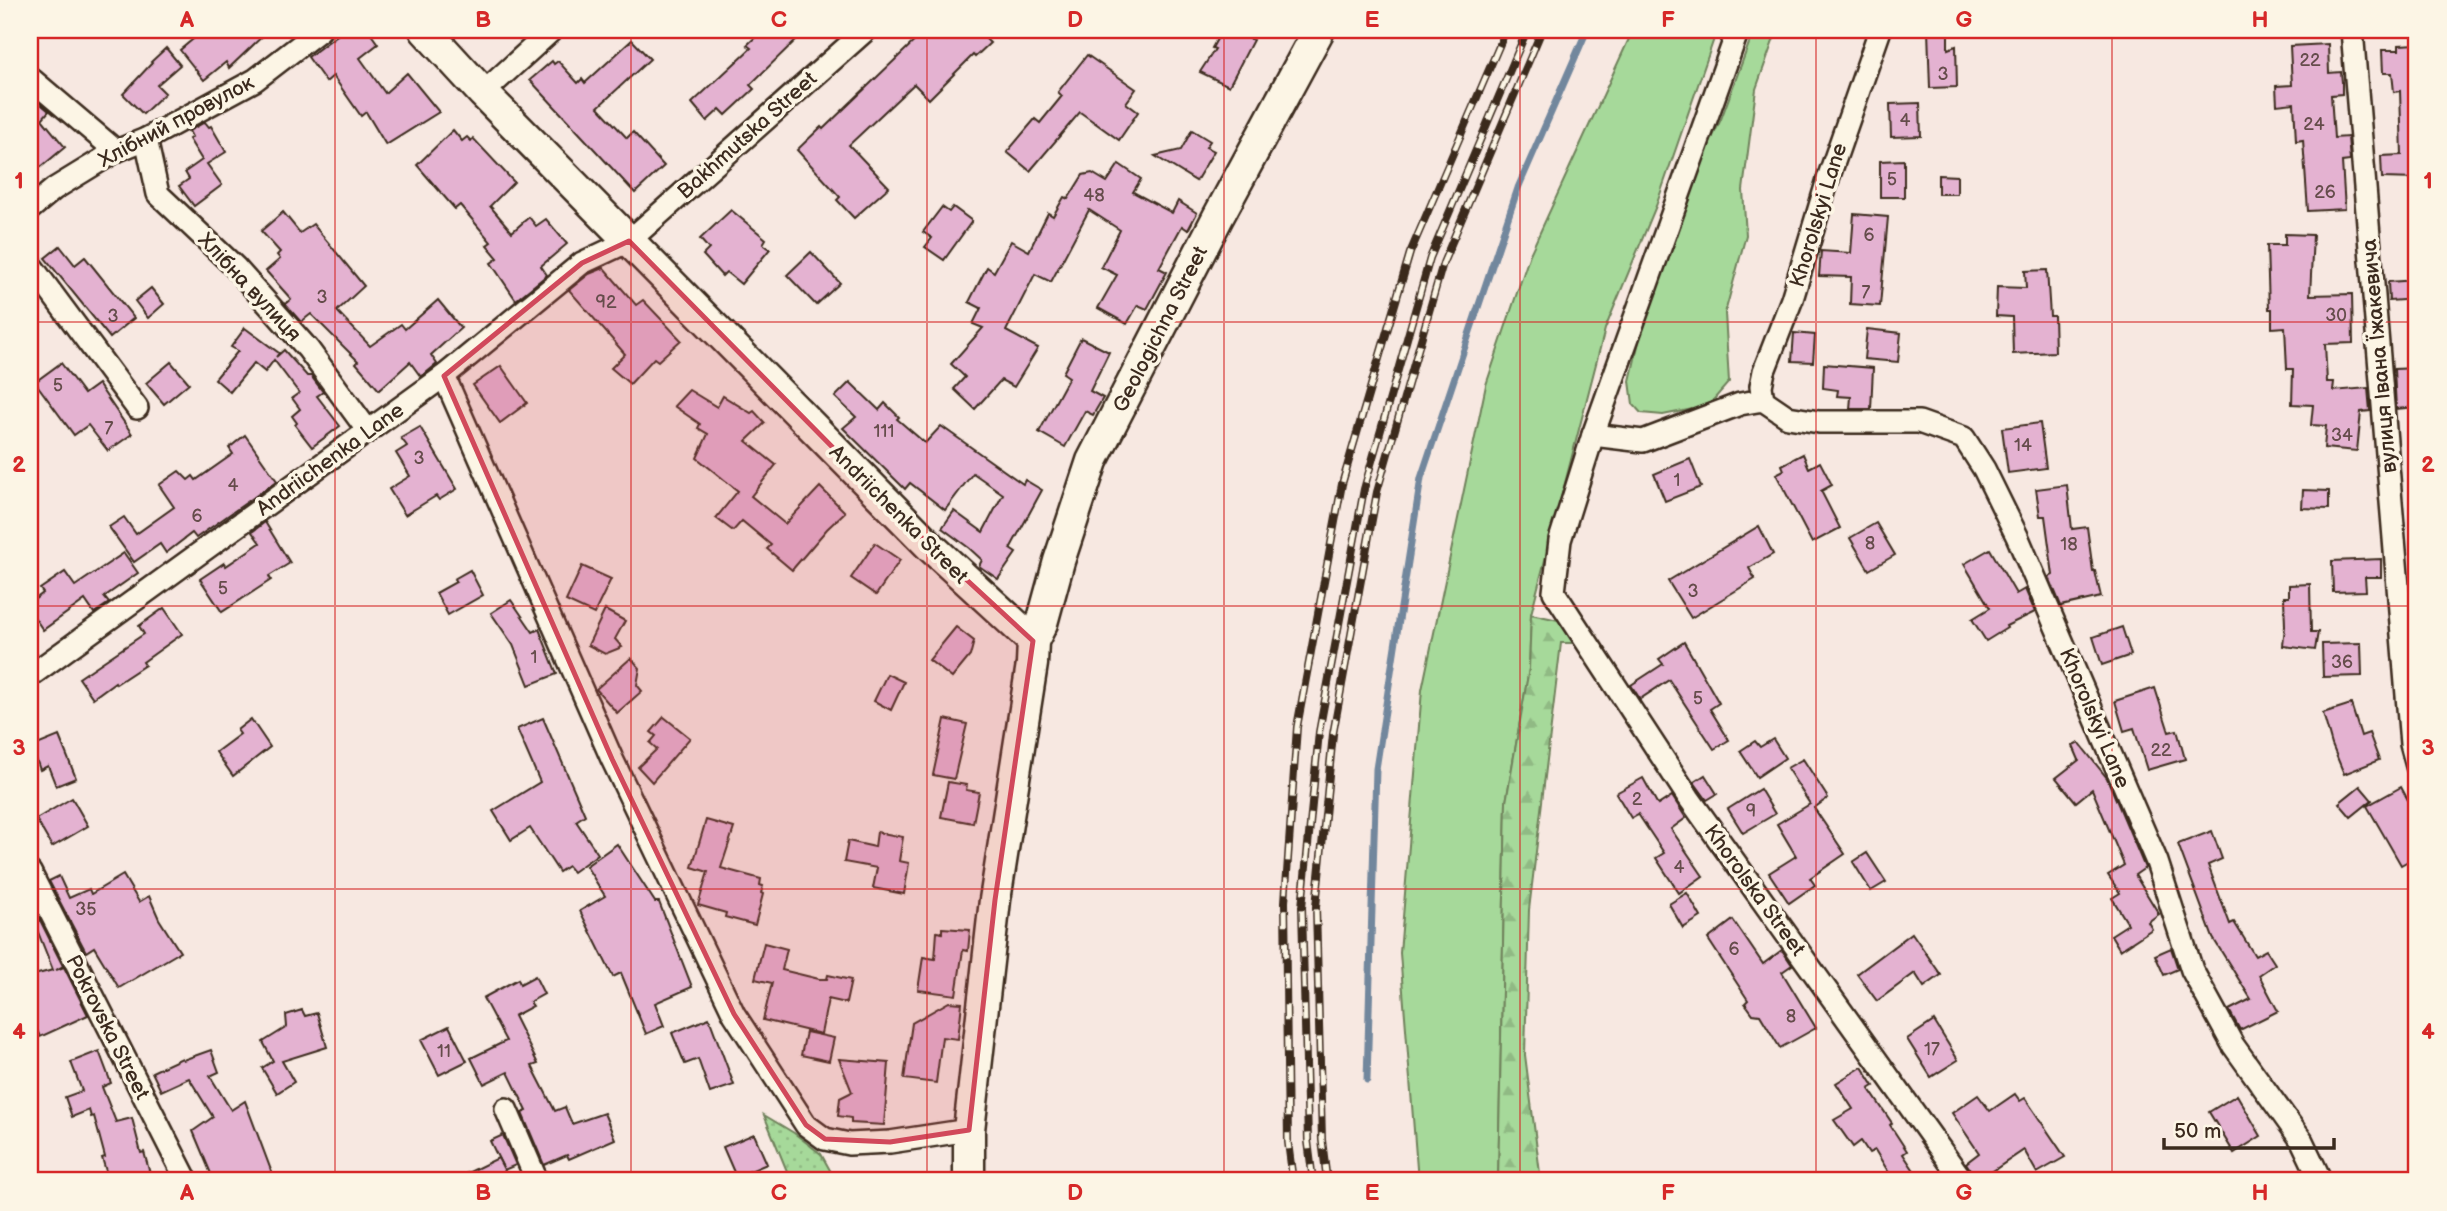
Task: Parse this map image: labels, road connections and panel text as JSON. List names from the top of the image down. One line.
{"streets":{"street":["Хлібний провулок","Bakhmutska Street","Khorolskyi Lane","Хлібна вулиця","Geologichna Street","вулиця Івана Їжакевича","Andriichenka Lane","Andriichenka Street","Khorolska Street","Pokrovska Street"]},"crossings":[["Хлібний провулок","Хлібна вулиця"],["Bakhmutska Street","Andriichenka Lane"],["Bakhmutska Street","Andriichenka Street"],["Хлібна вулиця","Andriichenka Lane"],["Geologichna Street","Andriichenka Street"],["Andriichenka Lane","Andriichenka Street"]],"house_numbers":["22","3","4","24","5","26","48","6","7","3","92","30","3","5","7","111","34","14","3","1","4","6","8","18","5","3","1","36","5","22","2","9","4","35","6","8","17","11"],"scale_bar":"50 m","grid":{"columns":["A","B","C","D","E","F","G","H"],"rows":["1","2","3","4"]}}
